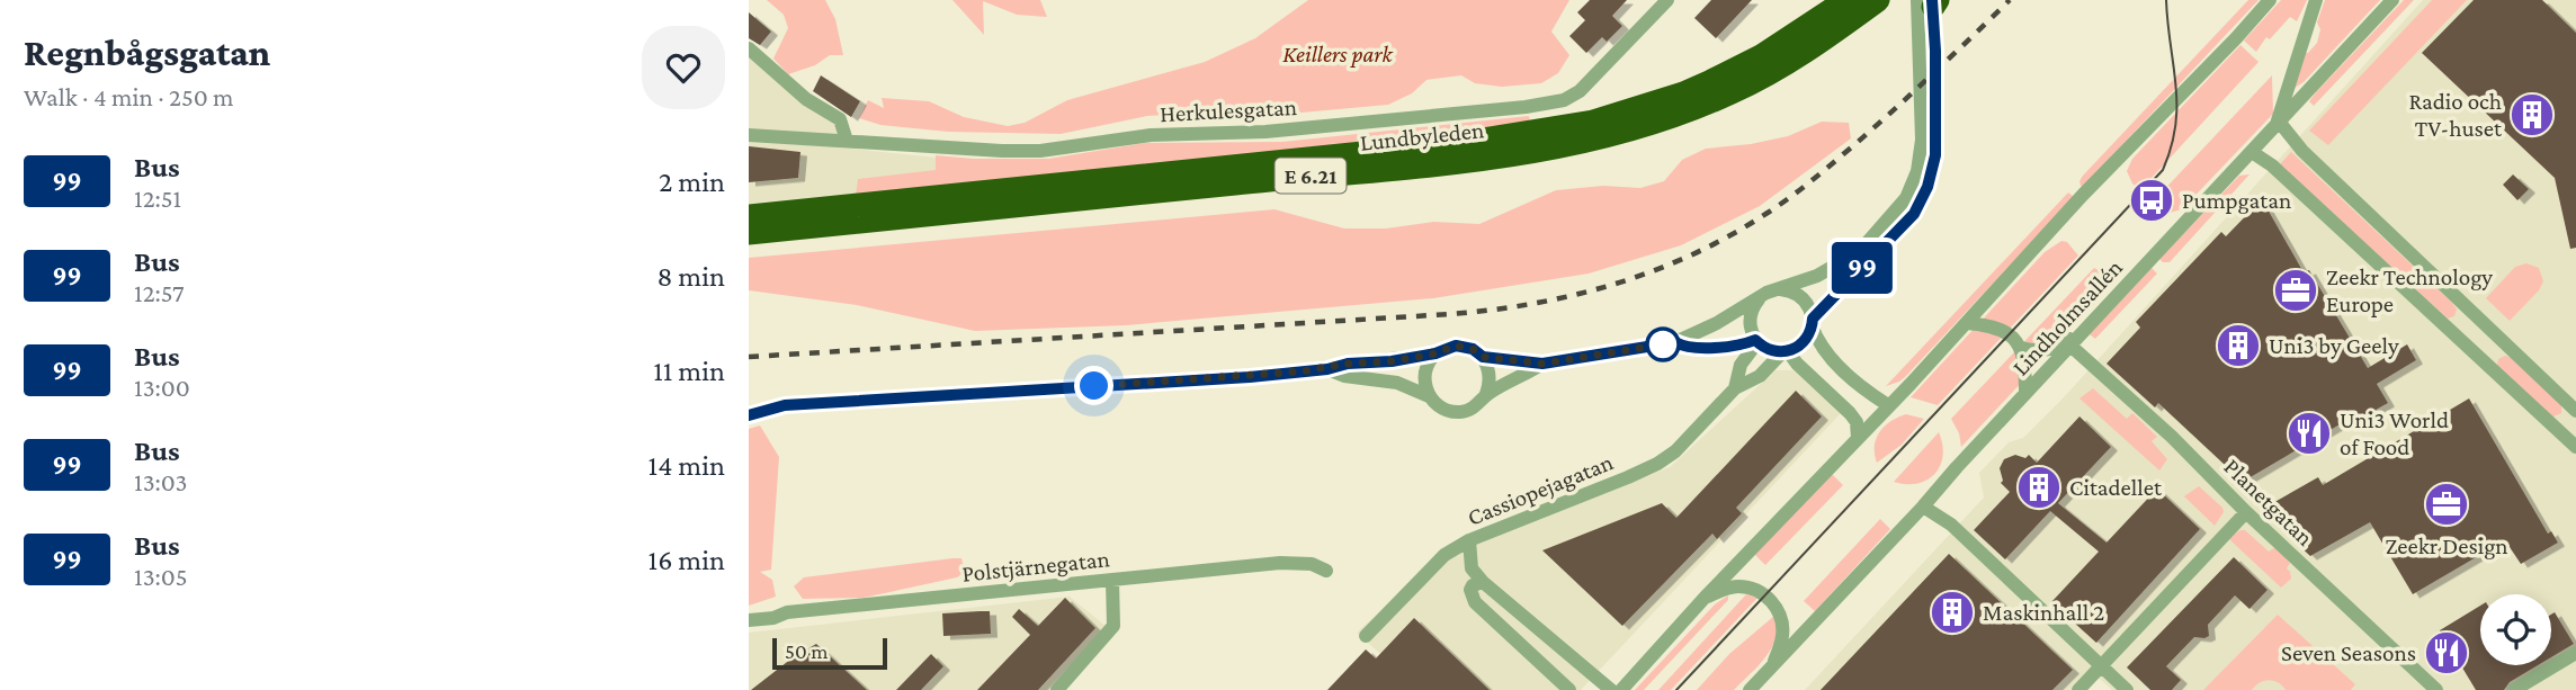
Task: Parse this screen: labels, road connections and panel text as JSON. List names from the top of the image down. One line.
{"streets":{"highway":["Lundbyleden","E 6.21"],"street":["Herkulesgatan","Lindholmsallén","Cassiopejagatan","Planetgatan","Polstjärnegatan"]},"crossings":[["Lindholmsallén","Planetgatan"]],"parks":["Keillers park"],"places":{"building":["Radio och TV-huset","Uni3 by Geely","Citadellet","Maskinhall 2"],"bus stop":["Pumpgatan"],"office":["Zeekr Technology Europe","Zeekr Design"],"restaurant":["Uni3 World of Food","Seven Seasons"]},"lines":["bus line 99"],"scale_bar":"50 m","page":{"heading":["Regnbågsgatan","Walk · 4 min · 250 m"],"on_map":"99","list":[{"mark":"99","name":"Bus","note":"12:51","value":"2 min"},{"mark":"99","name":"Bus","note":"12:57","value":"8 min"},{"mark":"99","name":"Bus","note":"13:00","value":"11 min"},{"mark":"99","name":"Bus","note":"13:03","value":"14 min"},{"mark":"99","name":"Bus","note":"13:05","value":"16 min"}],"scale":"50 m"}}
